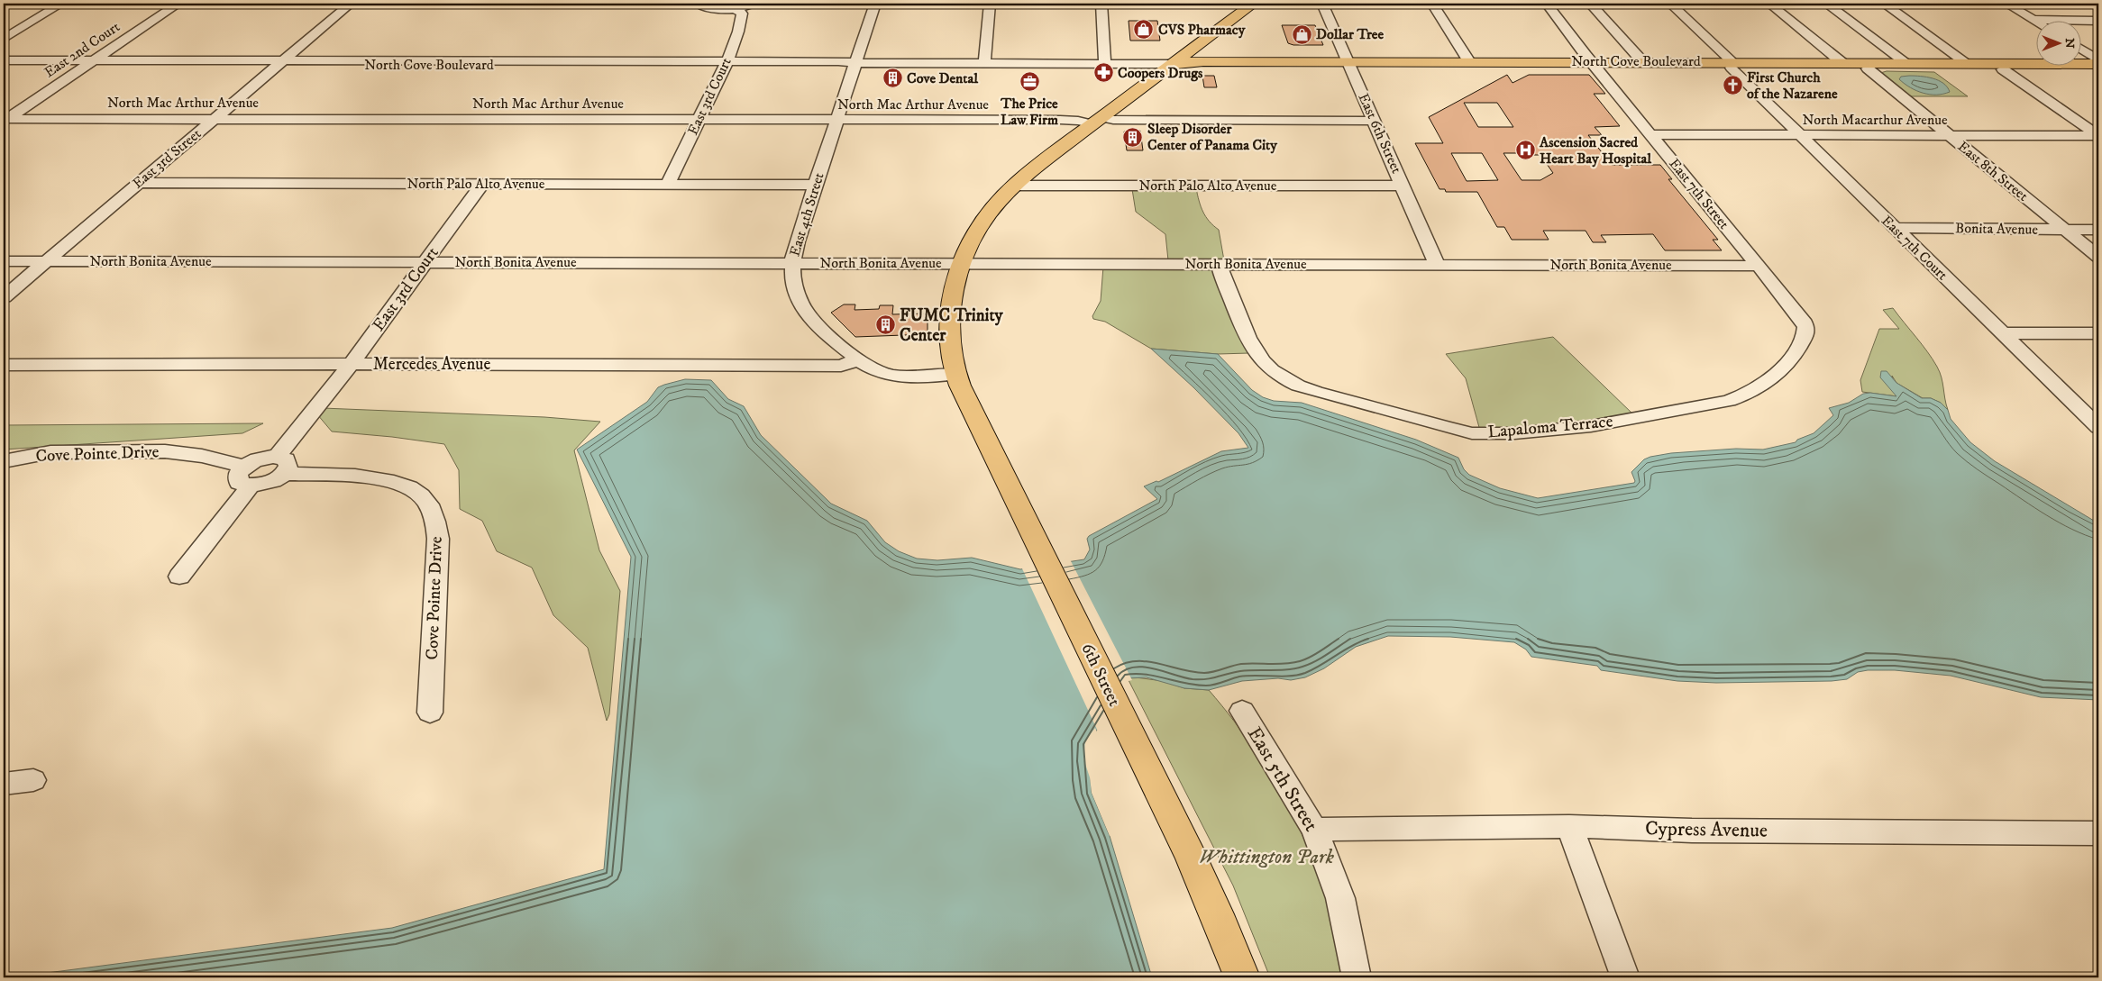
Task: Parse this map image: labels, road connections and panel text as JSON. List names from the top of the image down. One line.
{"streets":{"main road":["North Cove Boulevard","6th Street"],"street":["East 2nd Court","East 3rd Court","North Mac Arthur Avenue","North Macarthur Avenue","East 6th Street","East 3rd Street","East 8th Street","North Palo Alto Avenue","East 7th Street","East 4th Street","Bonita Avenue","East 7th Court","North Bonita Avenue","Mercedes Avenue","Lapaloma Terrace","Cove Pointe Drive","East 5th Street","Cypress Avenue"]},"crossings":[["East 2nd Court","North Cove Boulevard"],["East 2nd Court","North Mac Arthur Avenue"],["North Cove Boulevard","East 3rd Court"],["North Cove Boulevard","East 6th Street"],["North Cove Boulevard","East 3rd Street"],["North Cove Boulevard","East 8th Street"],["North Cove Boulevard","East 7th Street"],["North Cove Boulevard","East 4th Street"],["North Cove Boulevard","East 7th Court"],["North Cove Boulevard","6th Street"],["East 3rd Court","North Mac Arthur Avenue"],["East 3rd Court","North Palo Alto Avenue"],["East 3rd Court","North Bonita Avenue"],["East 3rd Court","Mercedes Avenue"],["East 3rd Court","Cove Pointe Drive"],["North Mac Arthur Avenue","East 6th Street"],["North Mac Arthur Avenue","East 3rd Street"],["North Mac Arthur Avenue","East 4th Street"],["North Mac Arthur Avenue","6th Street"],["North Macarthur Avenue","East 8th Street"],["North Macarthur Avenue","East 7th Street"],["North Macarthur Avenue","East 7th Court"],["East 6th Street","North Palo Alto Avenue"],["East 6th Street","North Bonita Avenue"],["East 3rd Street","North Palo Alto Avenue"],["East 3rd Street","North Bonita Avenue"],["East 8th Street","Bonita Avenue"],["North Palo Alto Avenue","East 4th Street"],["North Palo Alto Avenue","6th Street"],["East 7th Street","North Bonita Avenue"],["East 7th Street","Lapaloma Terrace"],["East 4th Street","North Bonita Avenue"],["East 4th Street","Mercedes Avenue"],["East 4th Street","6th Street"],["Bonita Avenue","East 7th Court"],["North Bonita Avenue","Lapaloma Terrace"],["North Bonita Avenue","6th Street"],["East 5th Street","Cypress Avenue"]],"parks":["Whittington Park"],"places":{"shop":["CVS Pharmacy","Dollar Tree"],"pharmacy":["Coopers Drugs"],"building":["Cove Dental","Sleep Disorder Center of Panama City","FUMC Trinity Center"],"office":["The Price Law Firm"],"church":["First Church of the Nazarene"],"hospital":["Ascension Sacred Heart Bay Hospital"]},"north":"right"}
